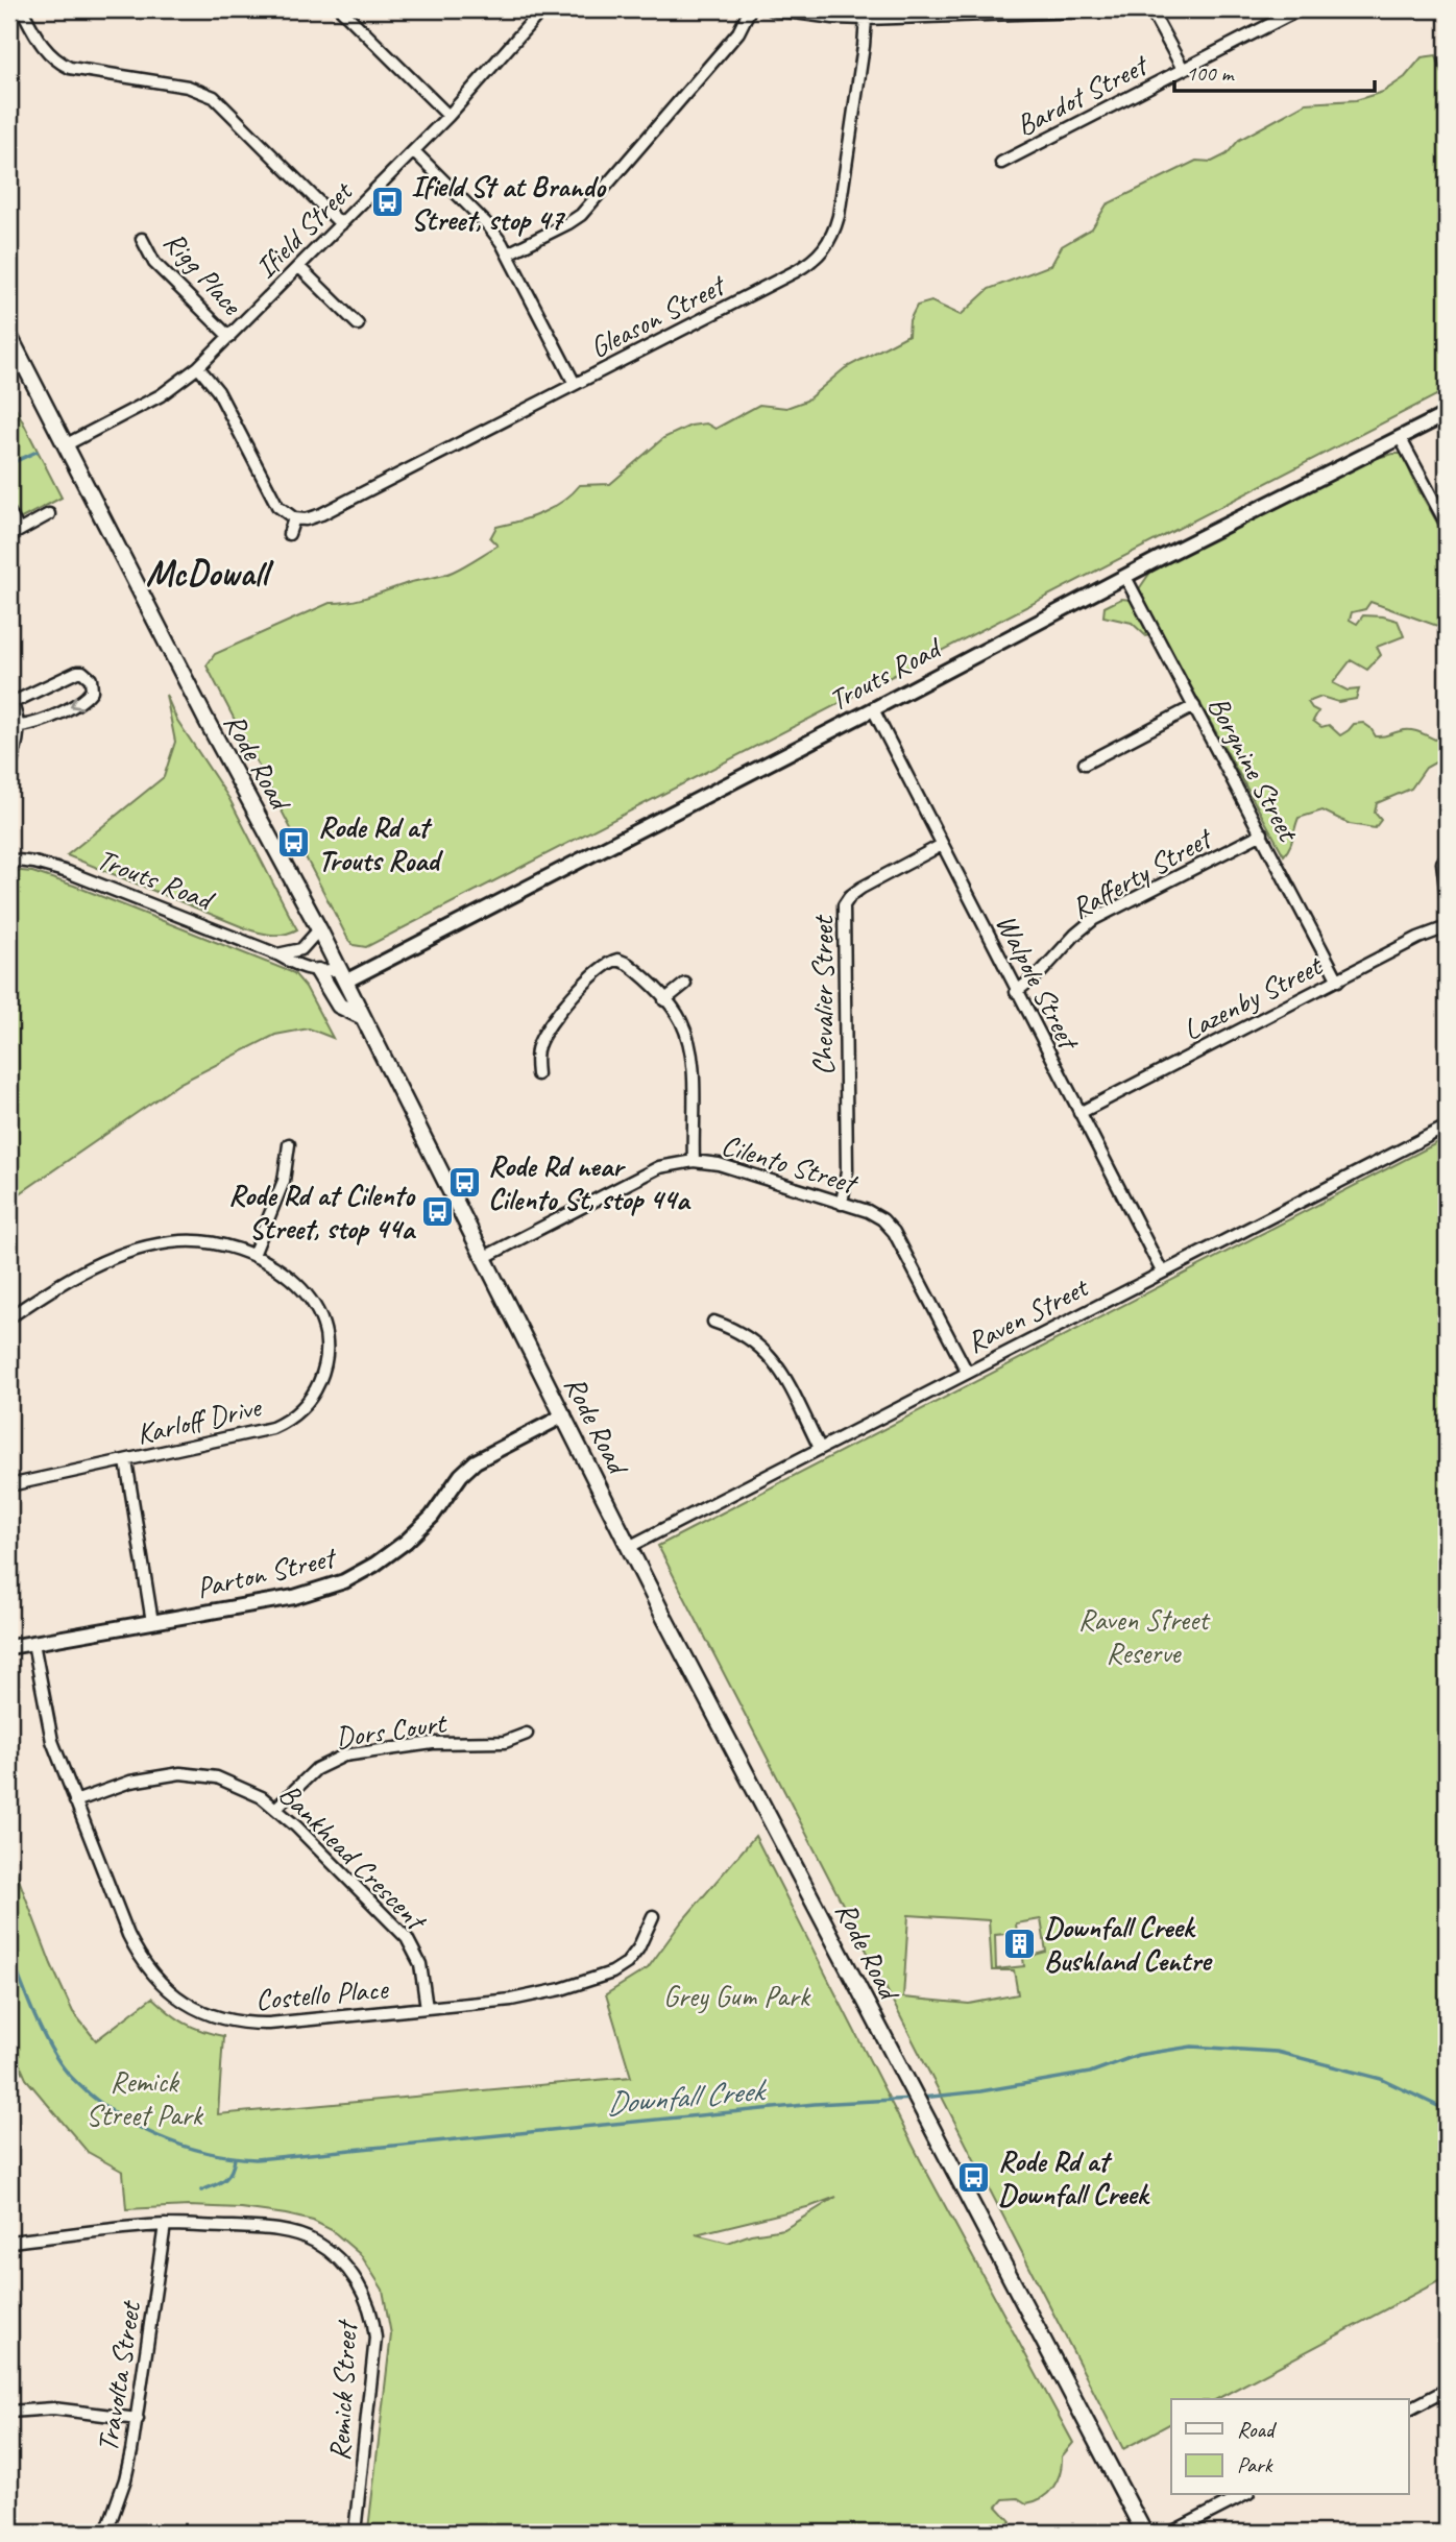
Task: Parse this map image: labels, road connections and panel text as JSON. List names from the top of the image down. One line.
{"streets":{"main road":["Rode Road"],"street":["Bardot Street","Ifield Street","Rigg Place","Gleason Street","Trouts Road","Borgnine Street","Rafferty Street","Walpole Street","Chevalier Street","Lazenby Street","Cilento Street","Raven Street","Karloff Drive","Parton Street","Dors Court","Bankhead Crescent","Costello Place","Travolta Street","Remick Street"]},"crossings":[["Ifield Street","Rigg Place"],["Ifield Street","Rode Road"],["Trouts Road","Rode Road"],["Trouts Road","Borgnine Street"],["Trouts Road","Walpole Street"],["Rode Road","Cilento Street"],["Rode Road","Raven Street"],["Rode Road","Parton Street"],["Borgnine Street","Rafferty Street"],["Borgnine Street","Lazenby Street"],["Rafferty Street","Walpole Street"],["Walpole Street","Chevalier Street"],["Walpole Street","Lazenby Street"],["Walpole Street","Raven Street"],["Chevalier Street","Cilento Street"],["Cilento Street","Raven Street"],["Karloff Drive","Parton Street"],["Parton Street","Costello Place"],["Dors Court","Bankhead Crescent"],["Bankhead Crescent","Costello Place"],["Travolta Street","Remick Street"]],"districts":["McDowall"],"water":["Downfall Creek"],"parks":["Raven Street Reserve","Grey Gum Park","Remick Street Park"],"places":{"bus stop":["Ifield St at Brando Street, stop 47","Rode Rd at Trouts Road","Rode Rd near Cilento St, stop 44a","Rode Rd at Cilento Street, stop 44a","Rode Rd at Downfall Creek"],"building":["Downfall Creek Bushland Centre"]},"legend":["Road","Park"],"scale_bar":"100 m"}
